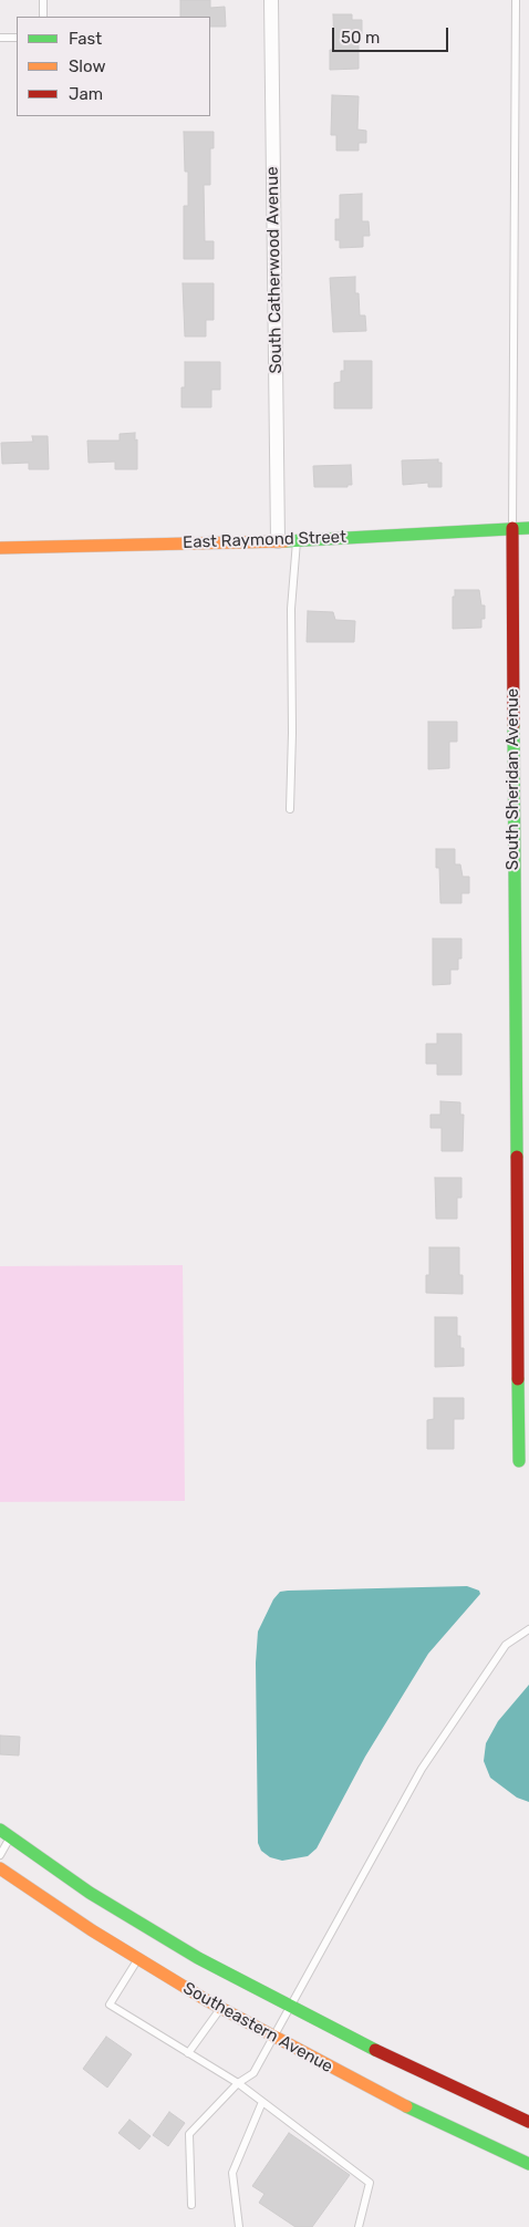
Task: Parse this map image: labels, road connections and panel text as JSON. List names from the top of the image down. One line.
{"streets":{"main road":["East Raymond Street","South Sheridan Avenue","Southeastern Avenue"],"street":["South Catherwood Avenue"]},"crossings":[["South Catherwood Avenue","East Raymond Street"],["East Raymond Street","South Sheridan Avenue"]],"legend":["Fast","Slow","Jam"],"scale_bar":"50 m"}
